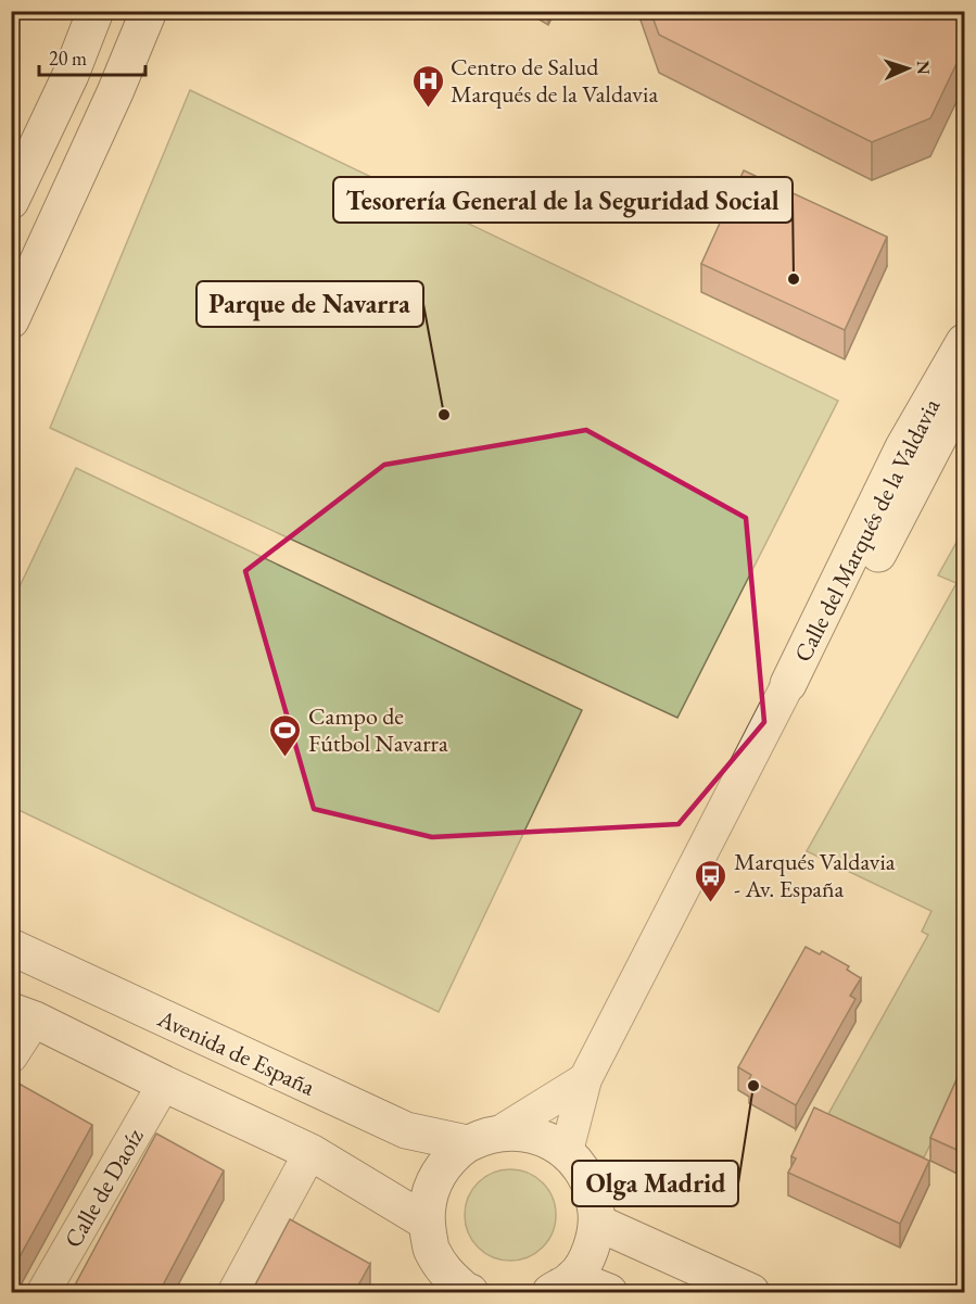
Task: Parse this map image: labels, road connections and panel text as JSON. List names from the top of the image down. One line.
{"streets":{"main road":["Calle del Marqués de la Valdavia","Avenida de España"],"street":["Calle de Daoíz"]},"crossings":[["Calle del Marqués de la Valdavia","Avenida de España"]],"places":{"hospital":["Centro de Salud Marqués de la Valdavia"],"other":["Tesorería General de la Seguridad Social","Parque de Navarra","Olga Madrid"],"sports":["Campo de Fútbol Navarra"],"bus stop":["Marqués Valdavia - Av. España"]},"scale_bar":"20 m","north":"right"}
